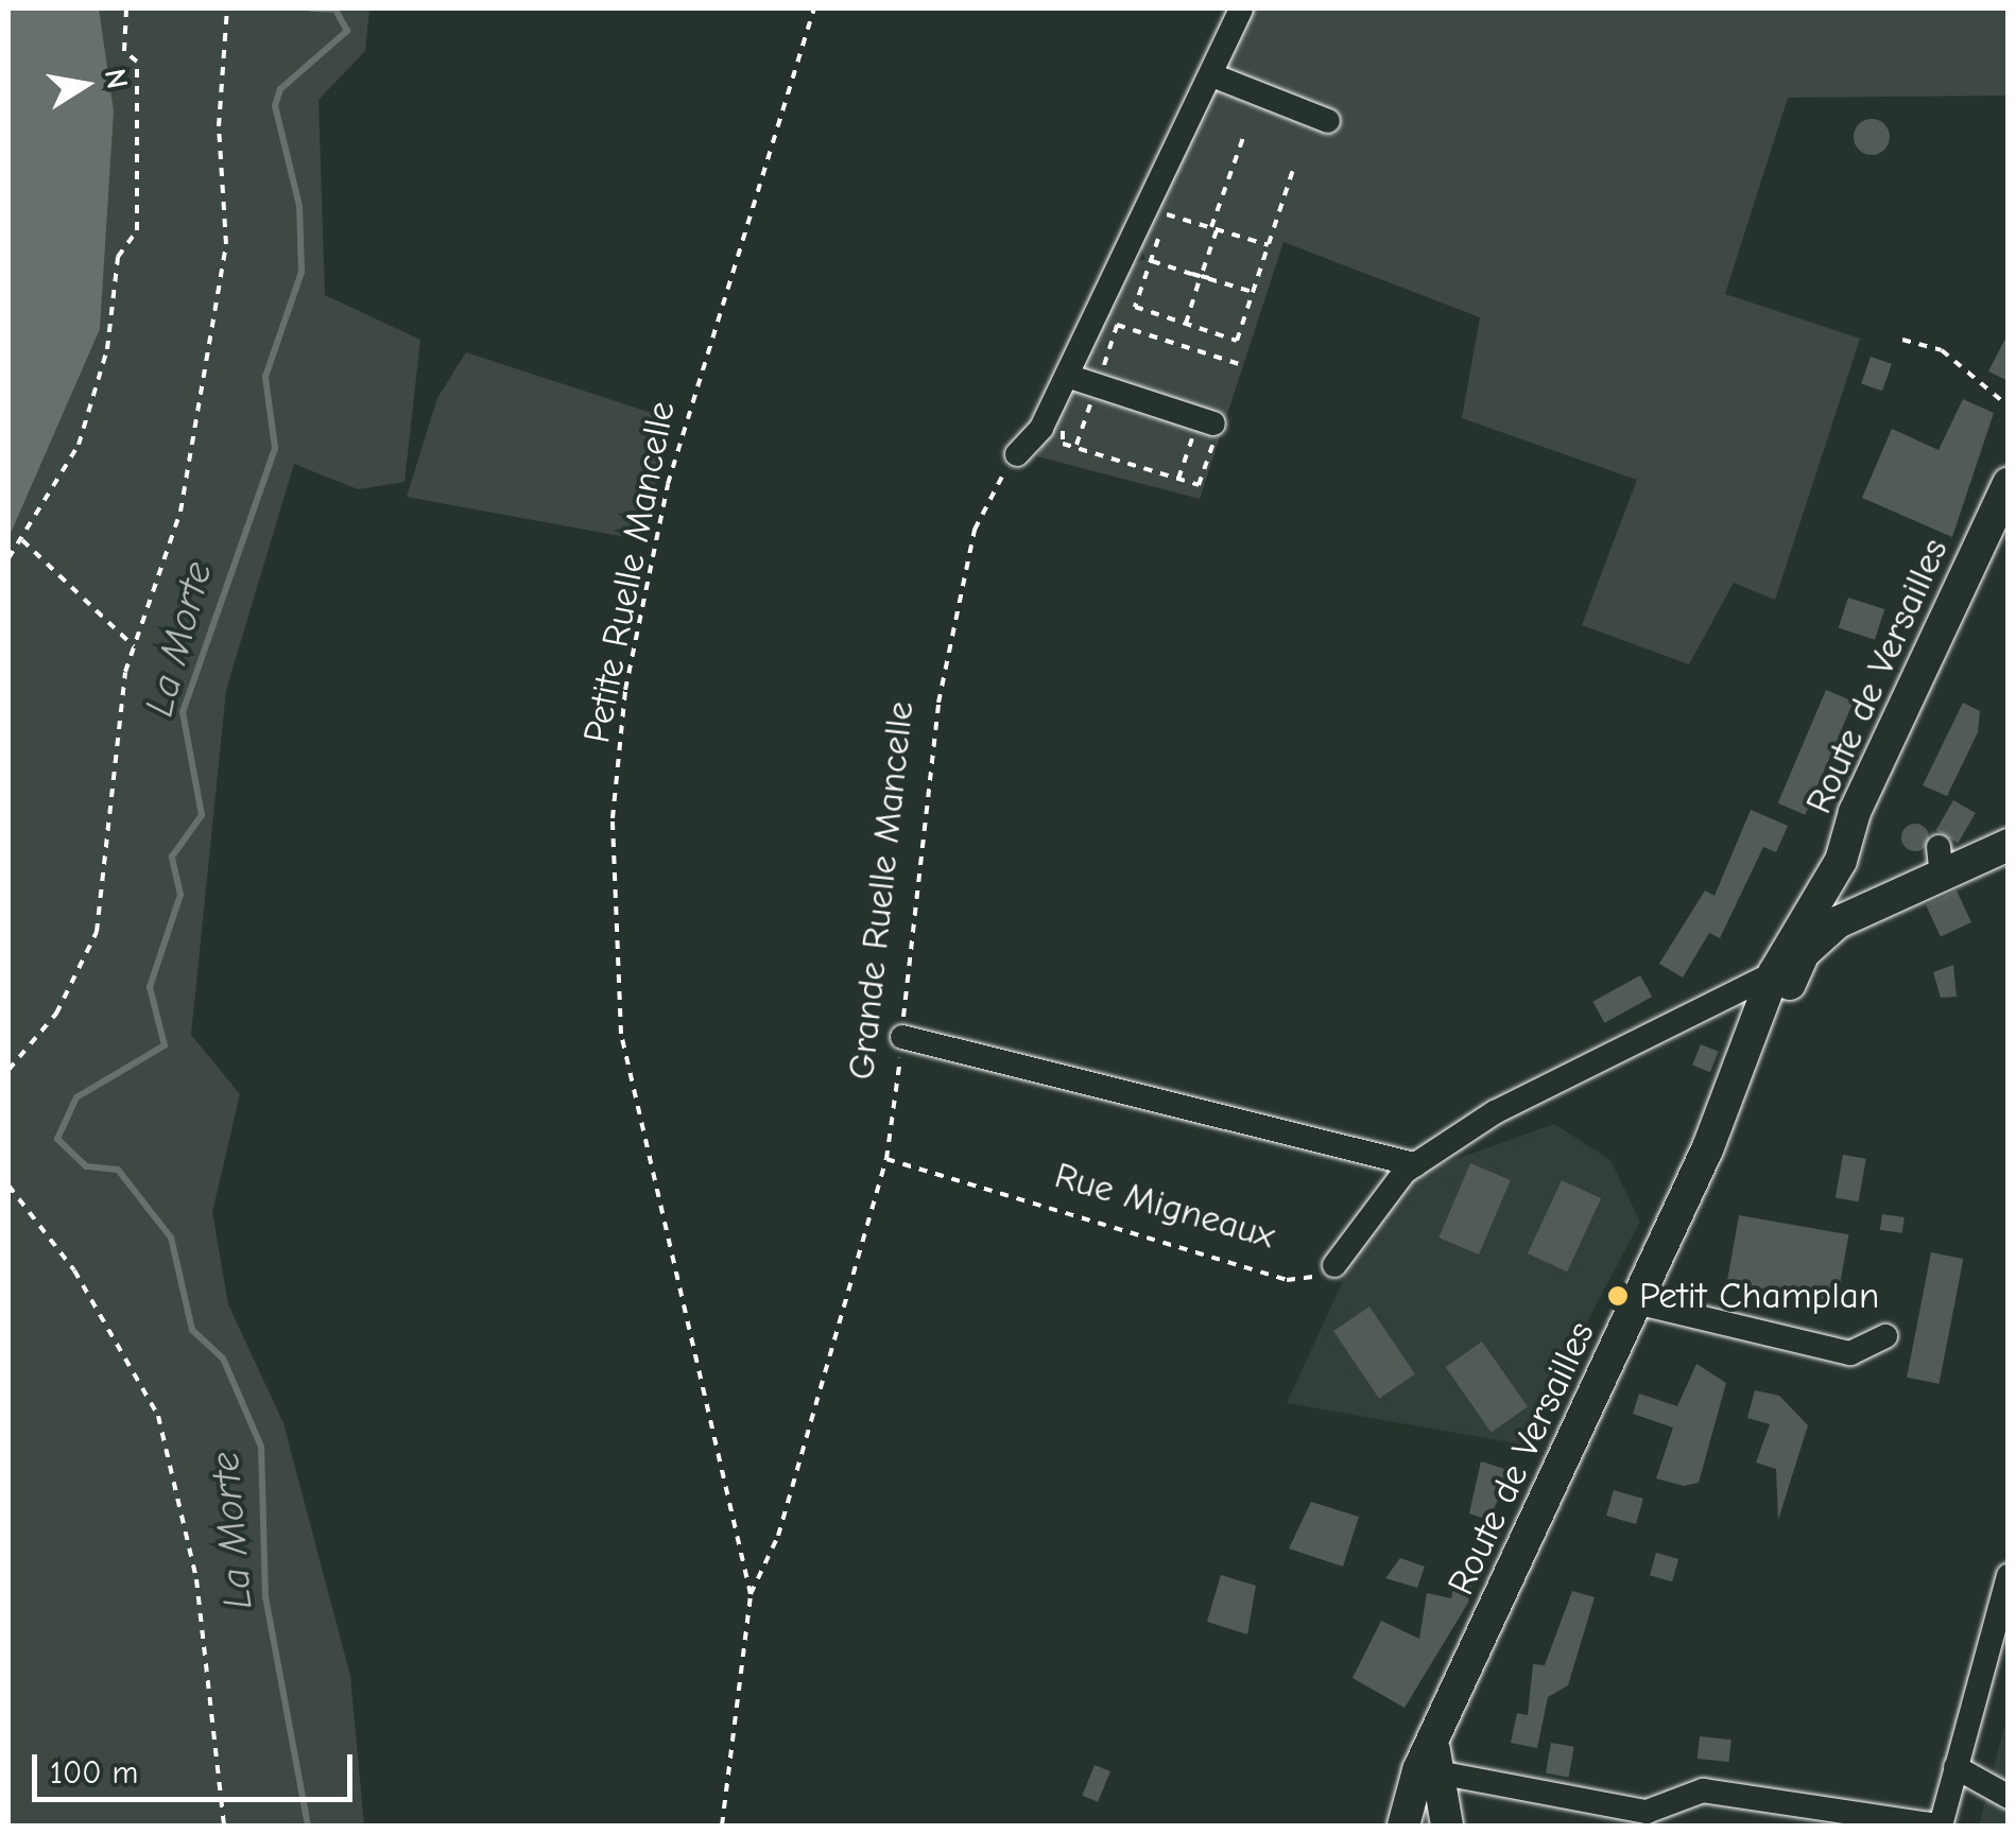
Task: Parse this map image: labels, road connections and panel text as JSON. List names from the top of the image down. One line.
{"streets":{"main road":["Route de Versailles"],"path":["Petite Ruelle Mancelle","Grande Ruelle Mancelle","Rue Migneaux"]},"crossings":[["Petite Ruelle Mancelle","Grande Ruelle Mancelle"],["Grande Ruelle Mancelle","Rue Migneaux"]],"water":["La Morte"],"places":["Petit Champlan"],"scale_bar":"100 m","north":"right"}
